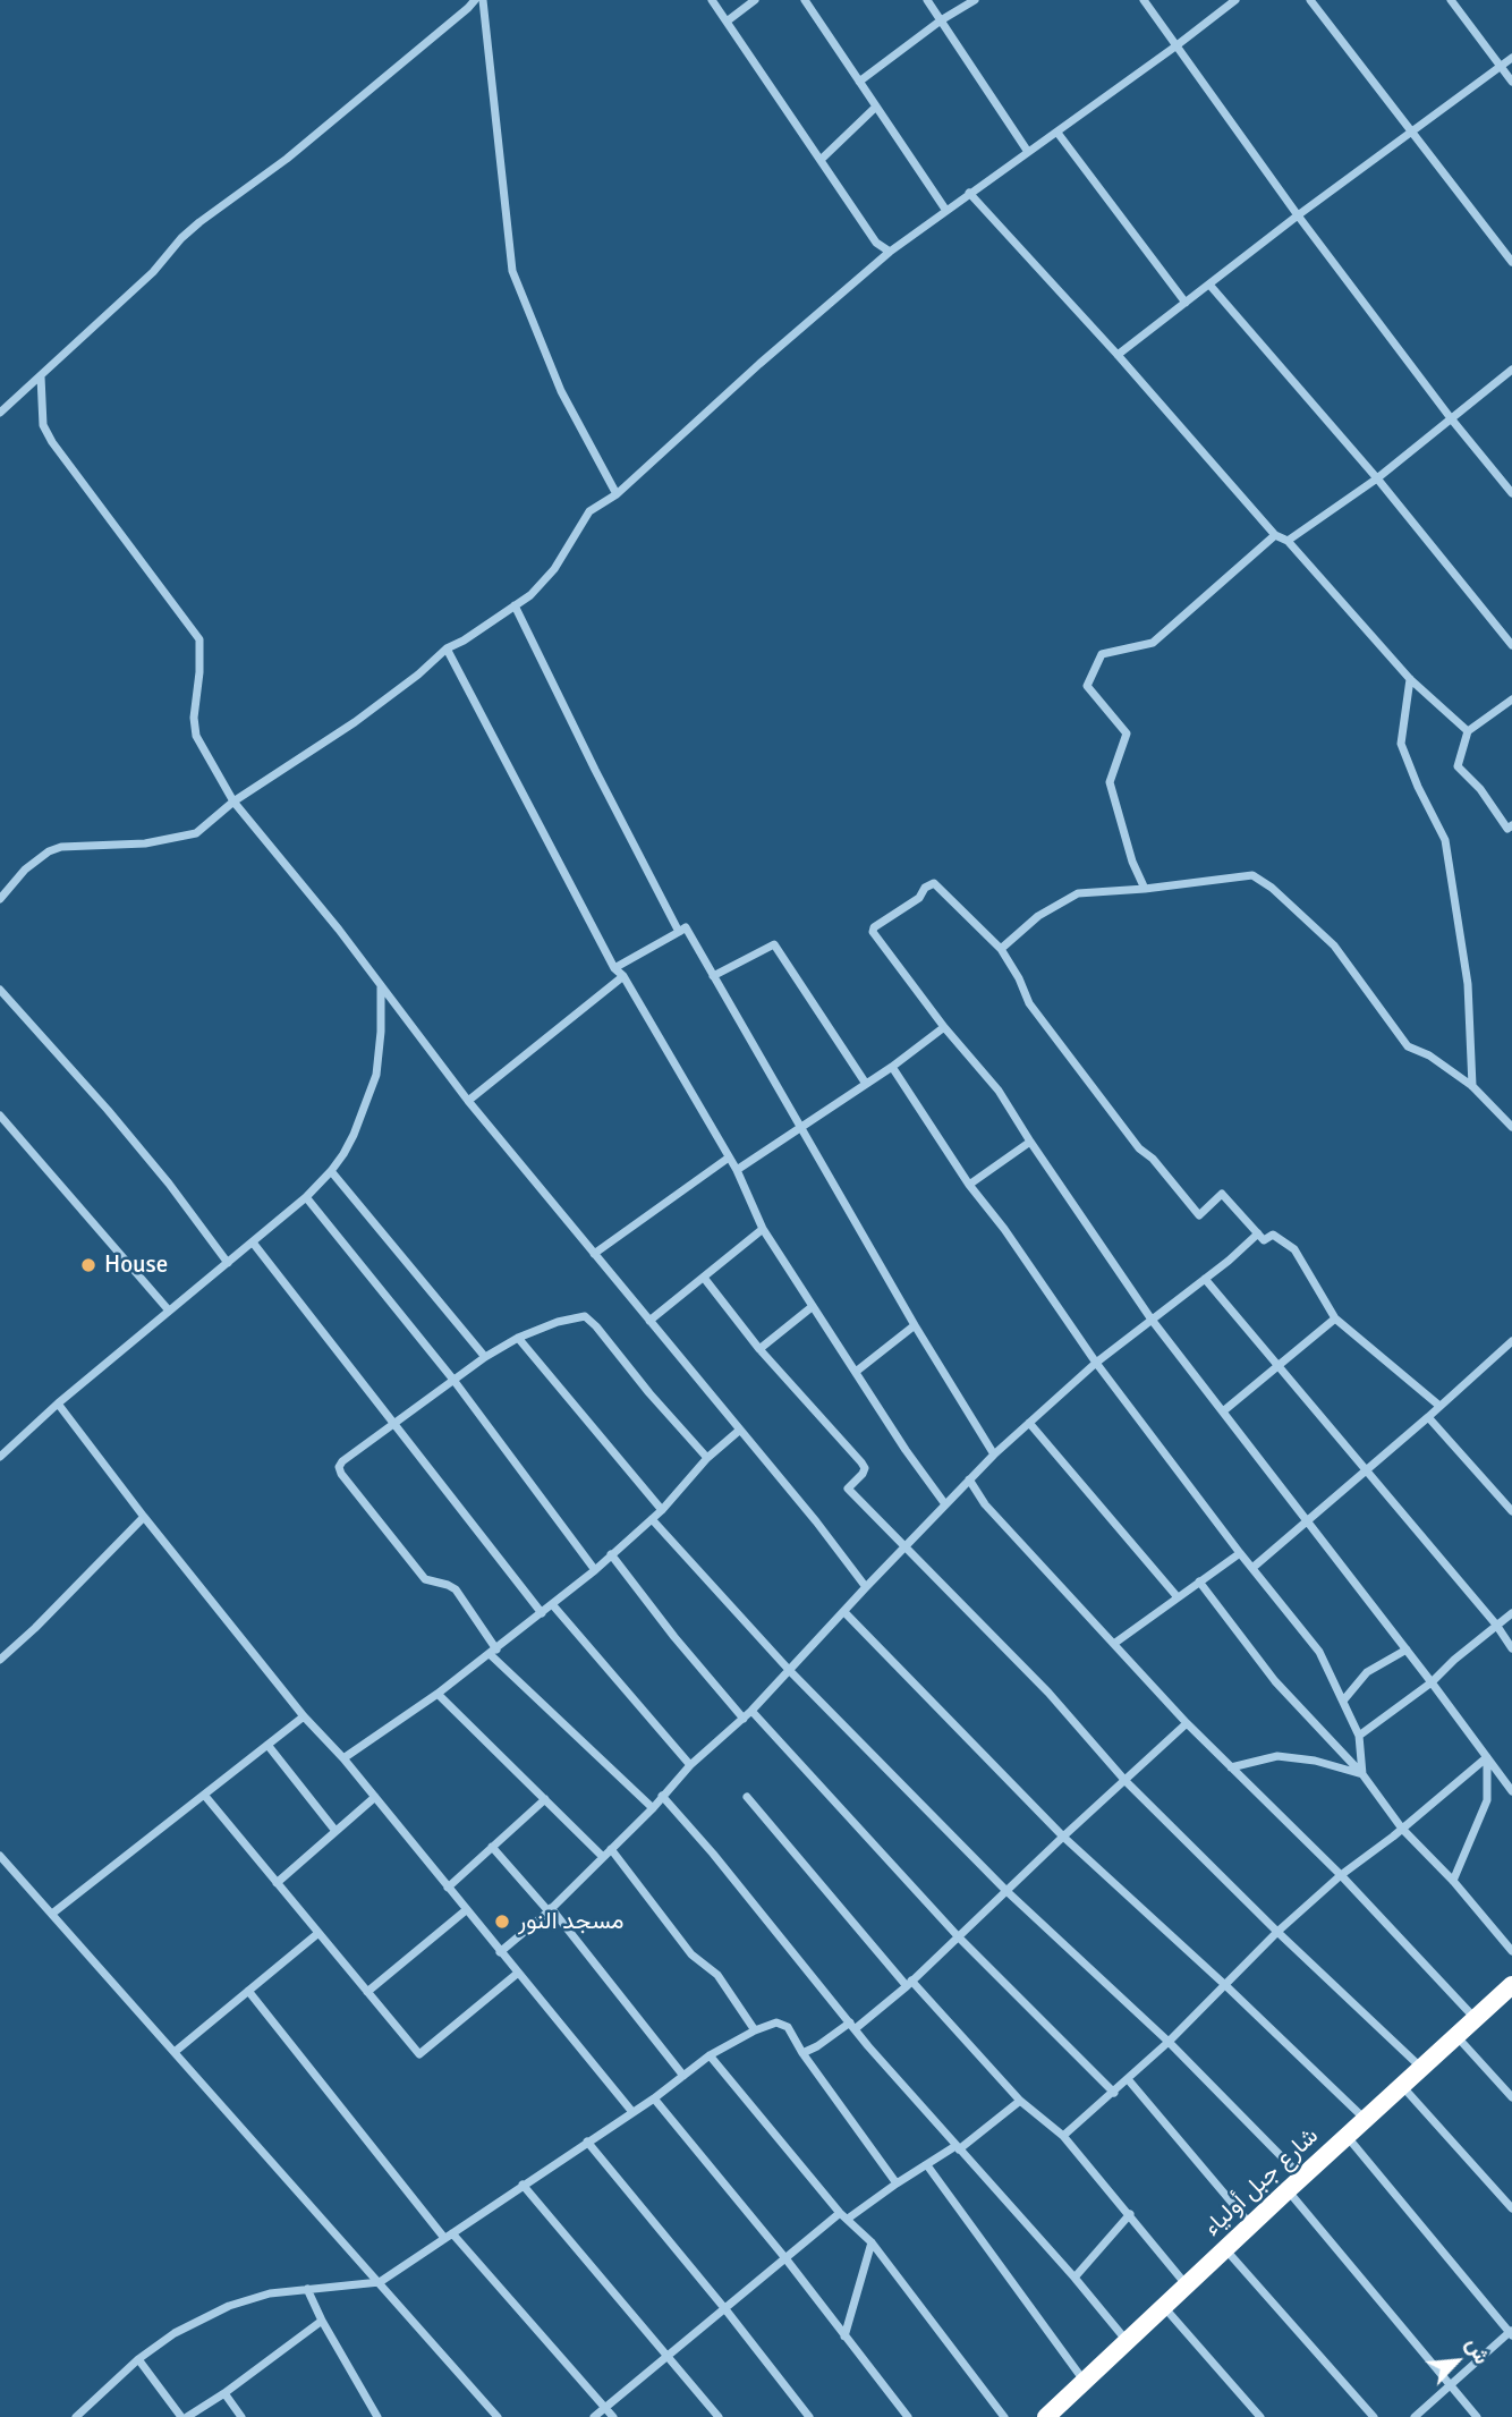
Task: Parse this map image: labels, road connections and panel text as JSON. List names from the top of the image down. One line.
{"streets":{"highway":["شارع جبل أولياء"]},"places":["House","مسجد النور"],"north":"top right"}
